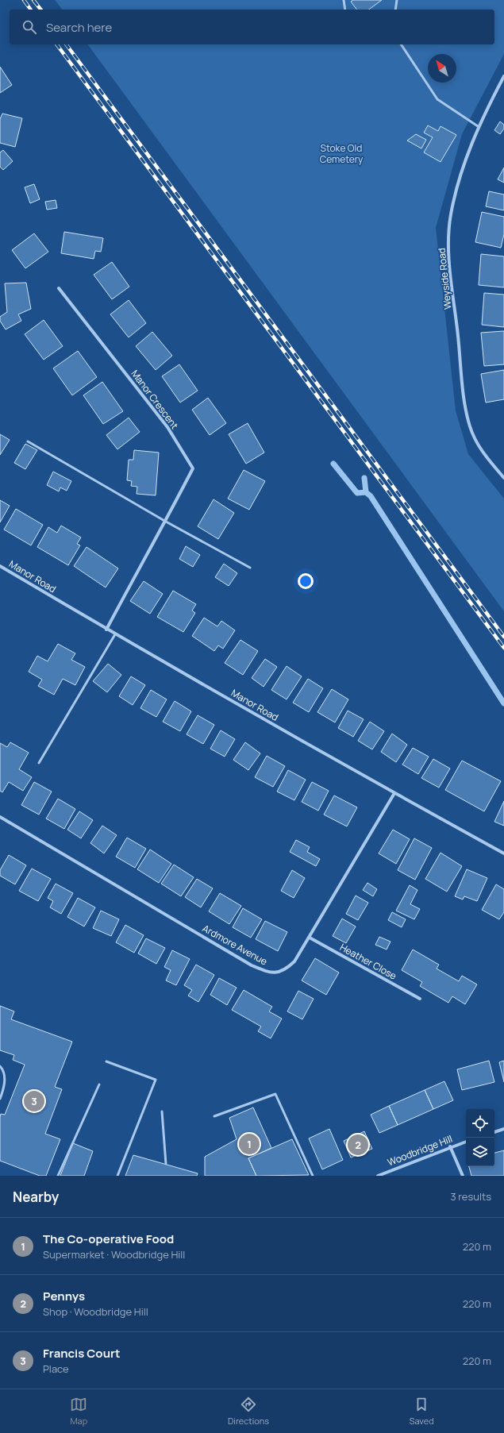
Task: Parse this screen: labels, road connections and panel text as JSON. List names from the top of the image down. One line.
{"streets":{"street":["Weyside Road","Manor Crescent","Manor Road","Ardmore Avenue","Heather Close","Woodbridge Hill"]},"crossings":[["Manor Crescent","Manor Road"],["Manor Road","Ardmore Avenue"],["Ardmore Avenue","Heather Close"]],"parks":["Stoke Old Cemetery"],"north":"top left","page":{"search":"Search here","pins":["3","1","2"],"heading":["Nearby","3 results"],"list":[{"mark":"1","name":"The Co-operative Food","note":"Supermarket · Woodbridge Hill","value":"220 m"},{"mark":"2","name":"Pennys","note":"Shop · Woodbridge Hill","value":"220 m"},{"mark":"3","name":"Francis Court","note":"Place","value":"220 m"}],"nav":["Map","Directions","Saved"]}}
